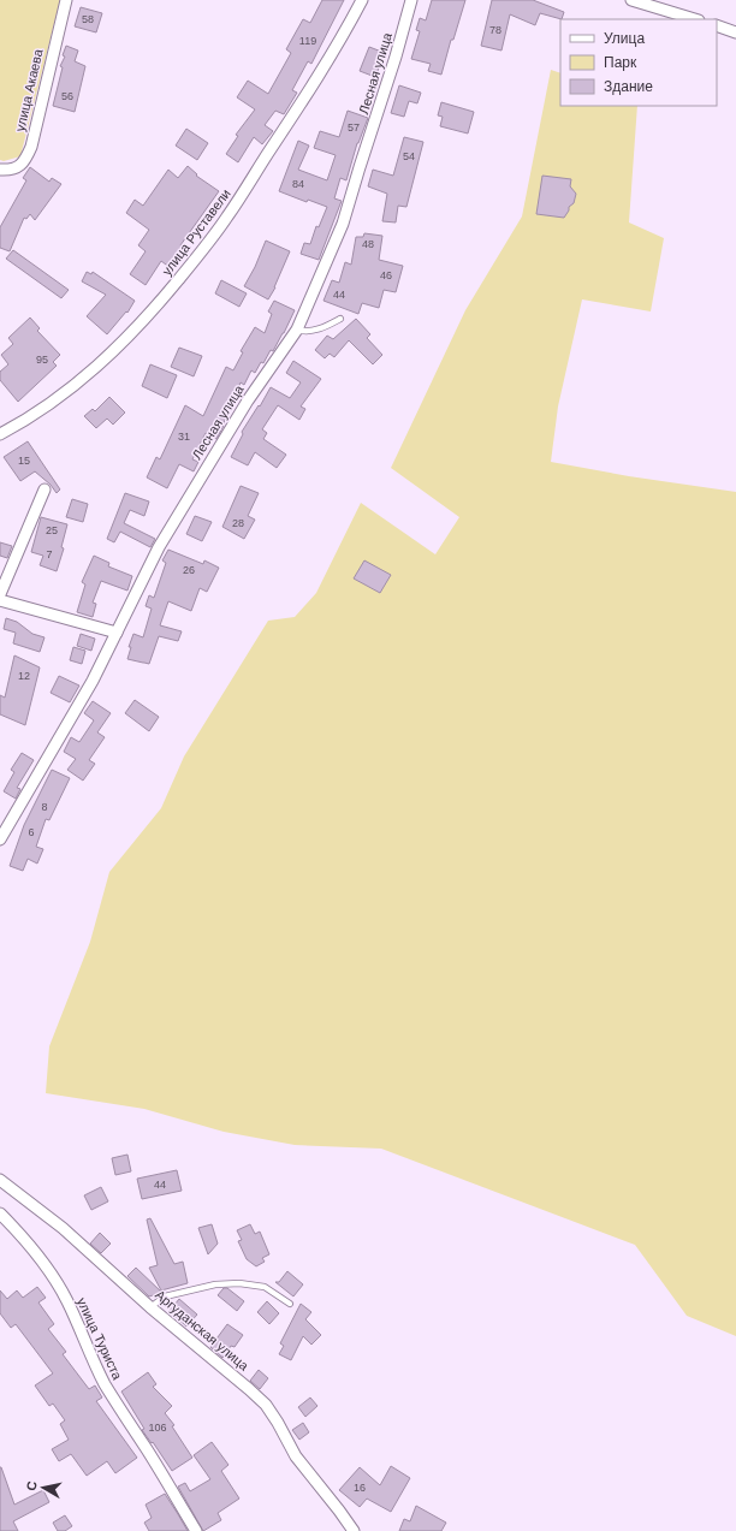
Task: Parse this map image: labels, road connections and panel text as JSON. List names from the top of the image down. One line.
{"streets":{"street":["Лесная улица","улица Акаева","улица Руставели","Аргуданская улица","улица Туриста"]},"house_numbers":["58","78","119","56","57","54","84","48","46","44","95","31","15","28","25","7","26","12","8","6","44","106","16"],"legend":["Улица","Парк","Здание"],"north":"left"}
